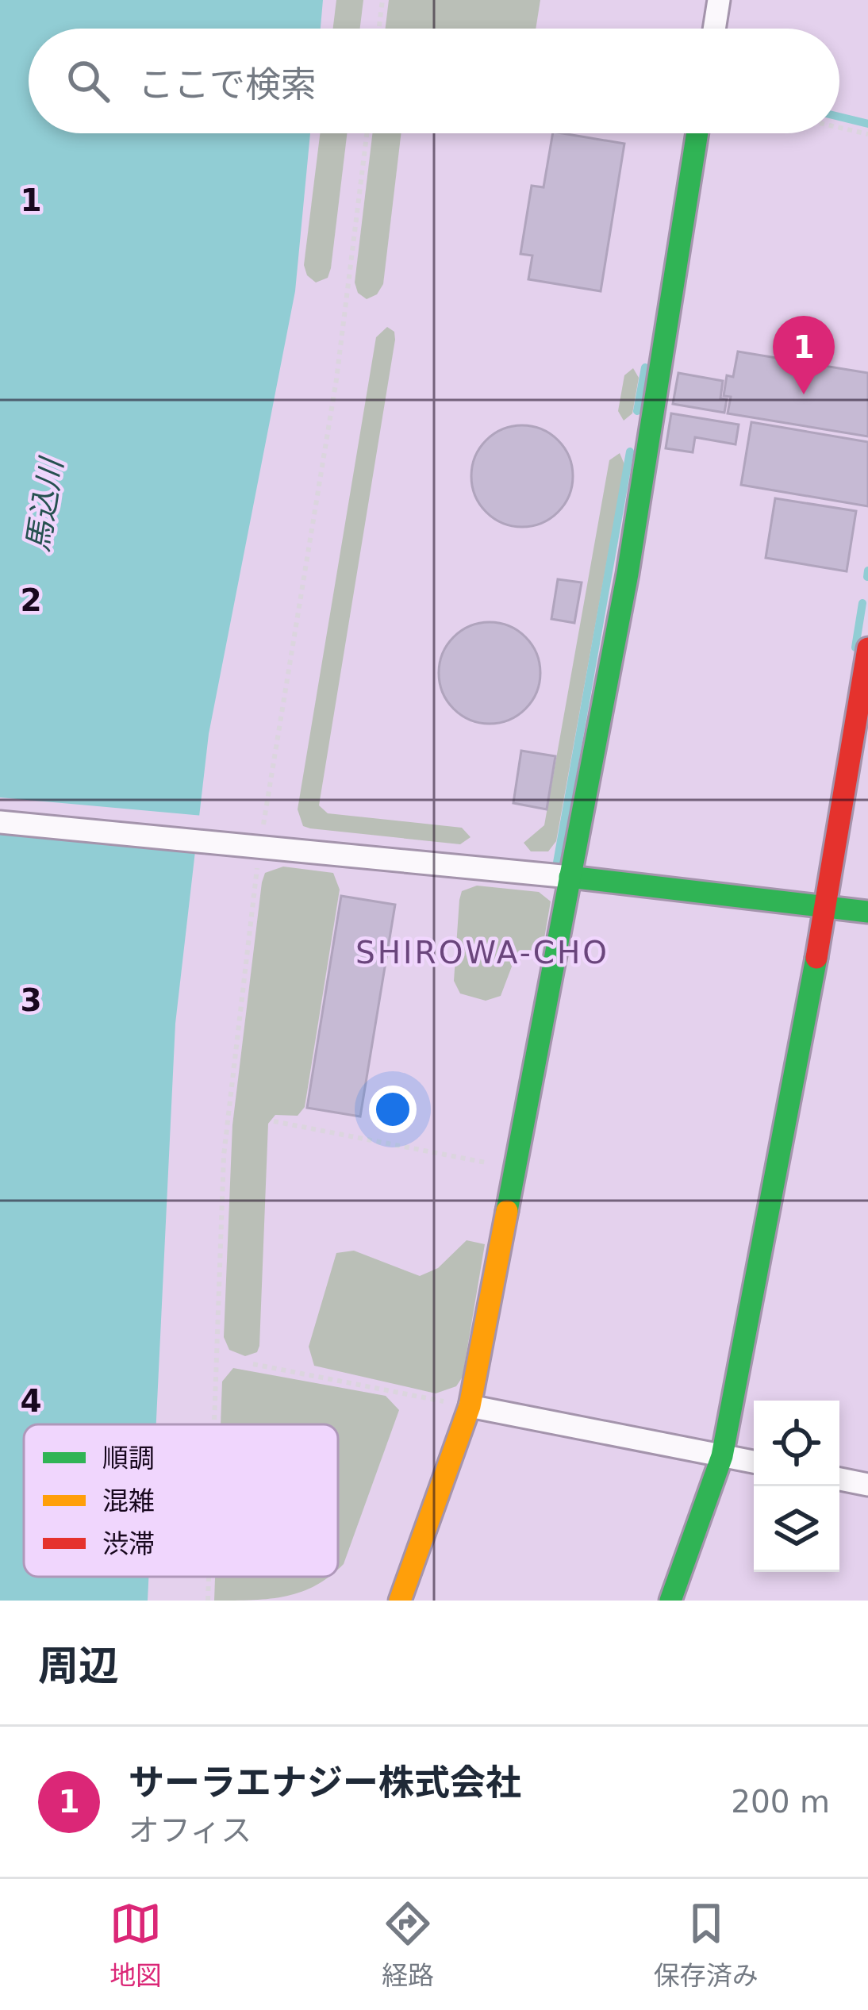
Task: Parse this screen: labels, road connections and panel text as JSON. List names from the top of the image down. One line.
{"districts":["SHIROWA-CHO"],"water":["馬込川"],"legend":["順調","混雑","渋滞"],"page":{"search":"ここで検索","pins":"1","heading":"周辺","list":[{"mark":"1","name":"サーラエナジー株式会社","note":"オフィス","value":"200 m"}],"nav":["地図","経路","保存済み"]},"grid":{"rows":["1","2","3","4"]}}
